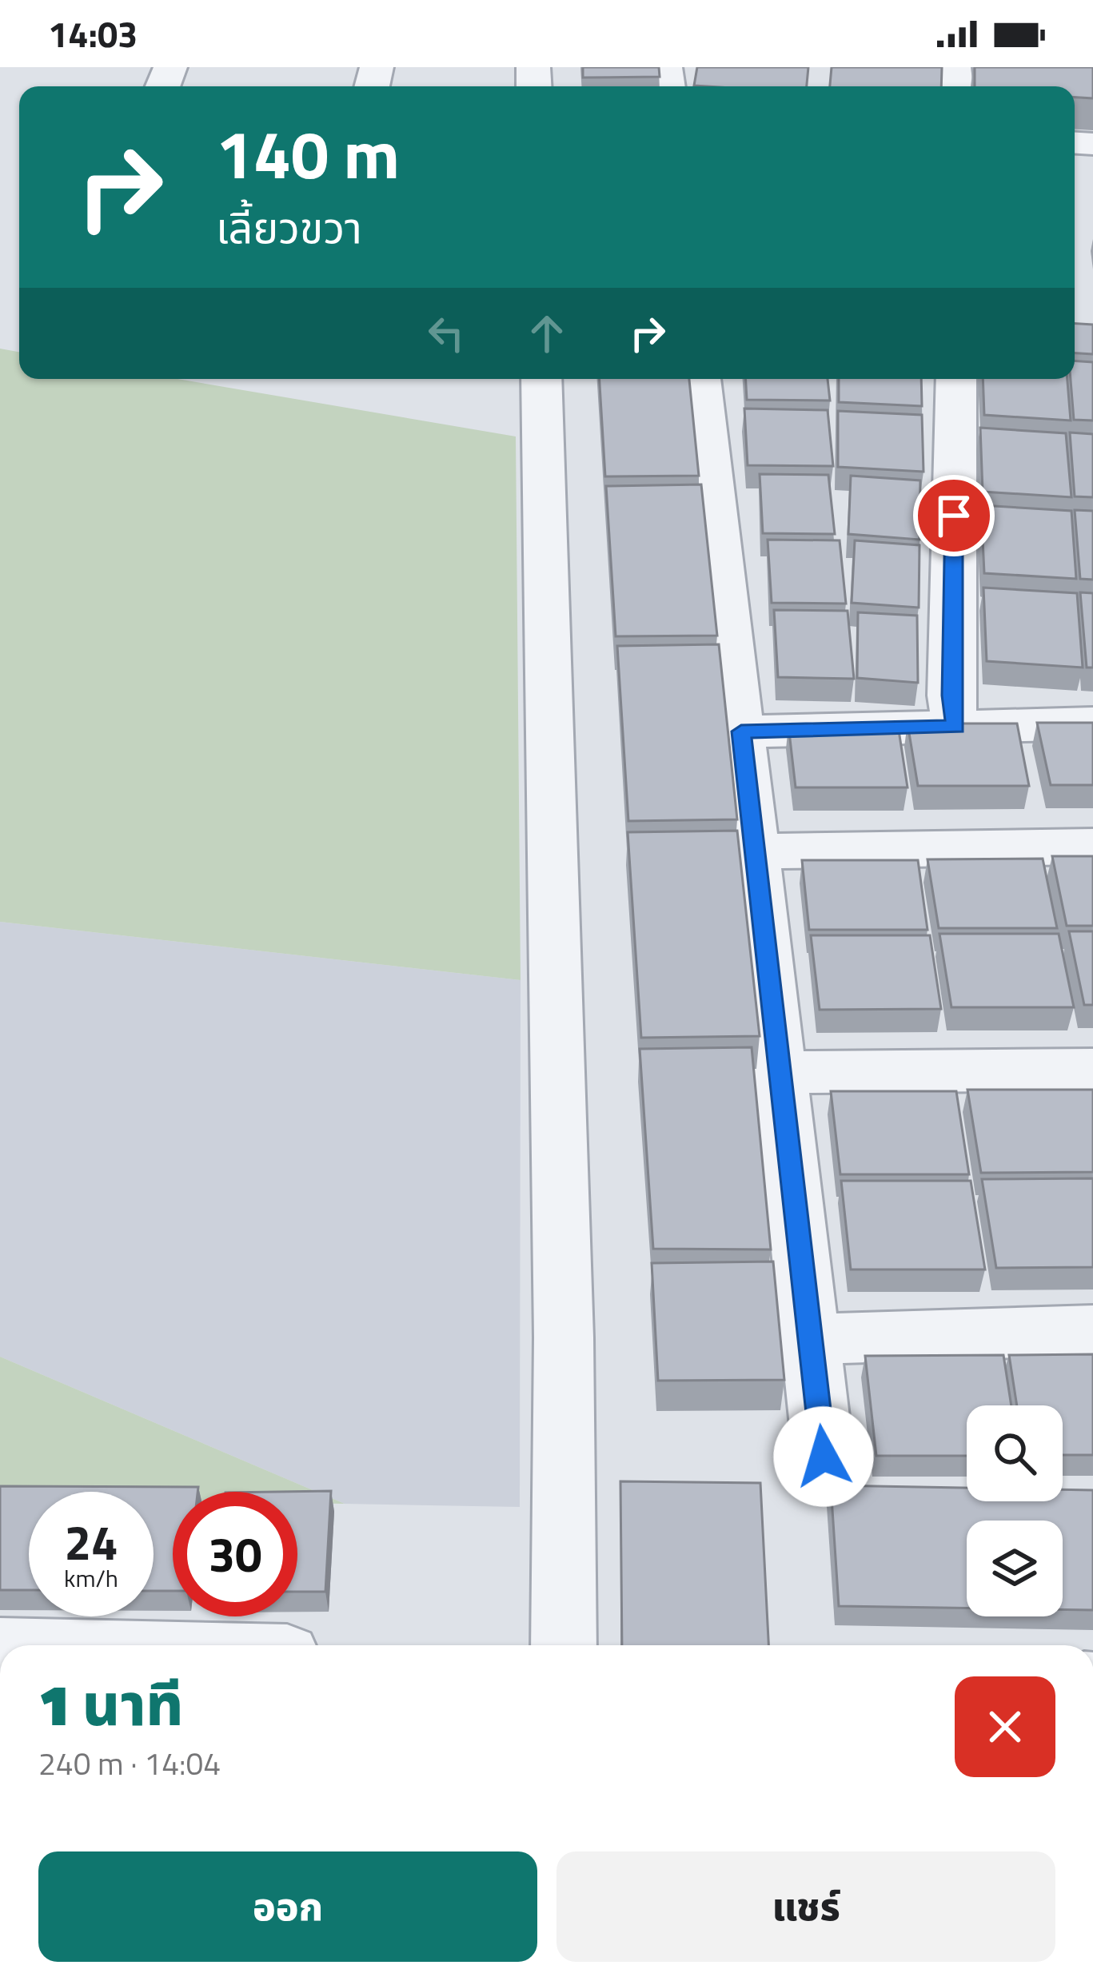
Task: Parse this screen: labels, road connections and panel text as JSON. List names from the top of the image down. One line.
{"page":{"status":"14:03","turn":["140 m","เลี้ยวขวา"],"speed":"24 km/h","limit":"30","heading":["1 นาที","240 m · 14:04"],"buttons":["ออก","แชร์"]}}
